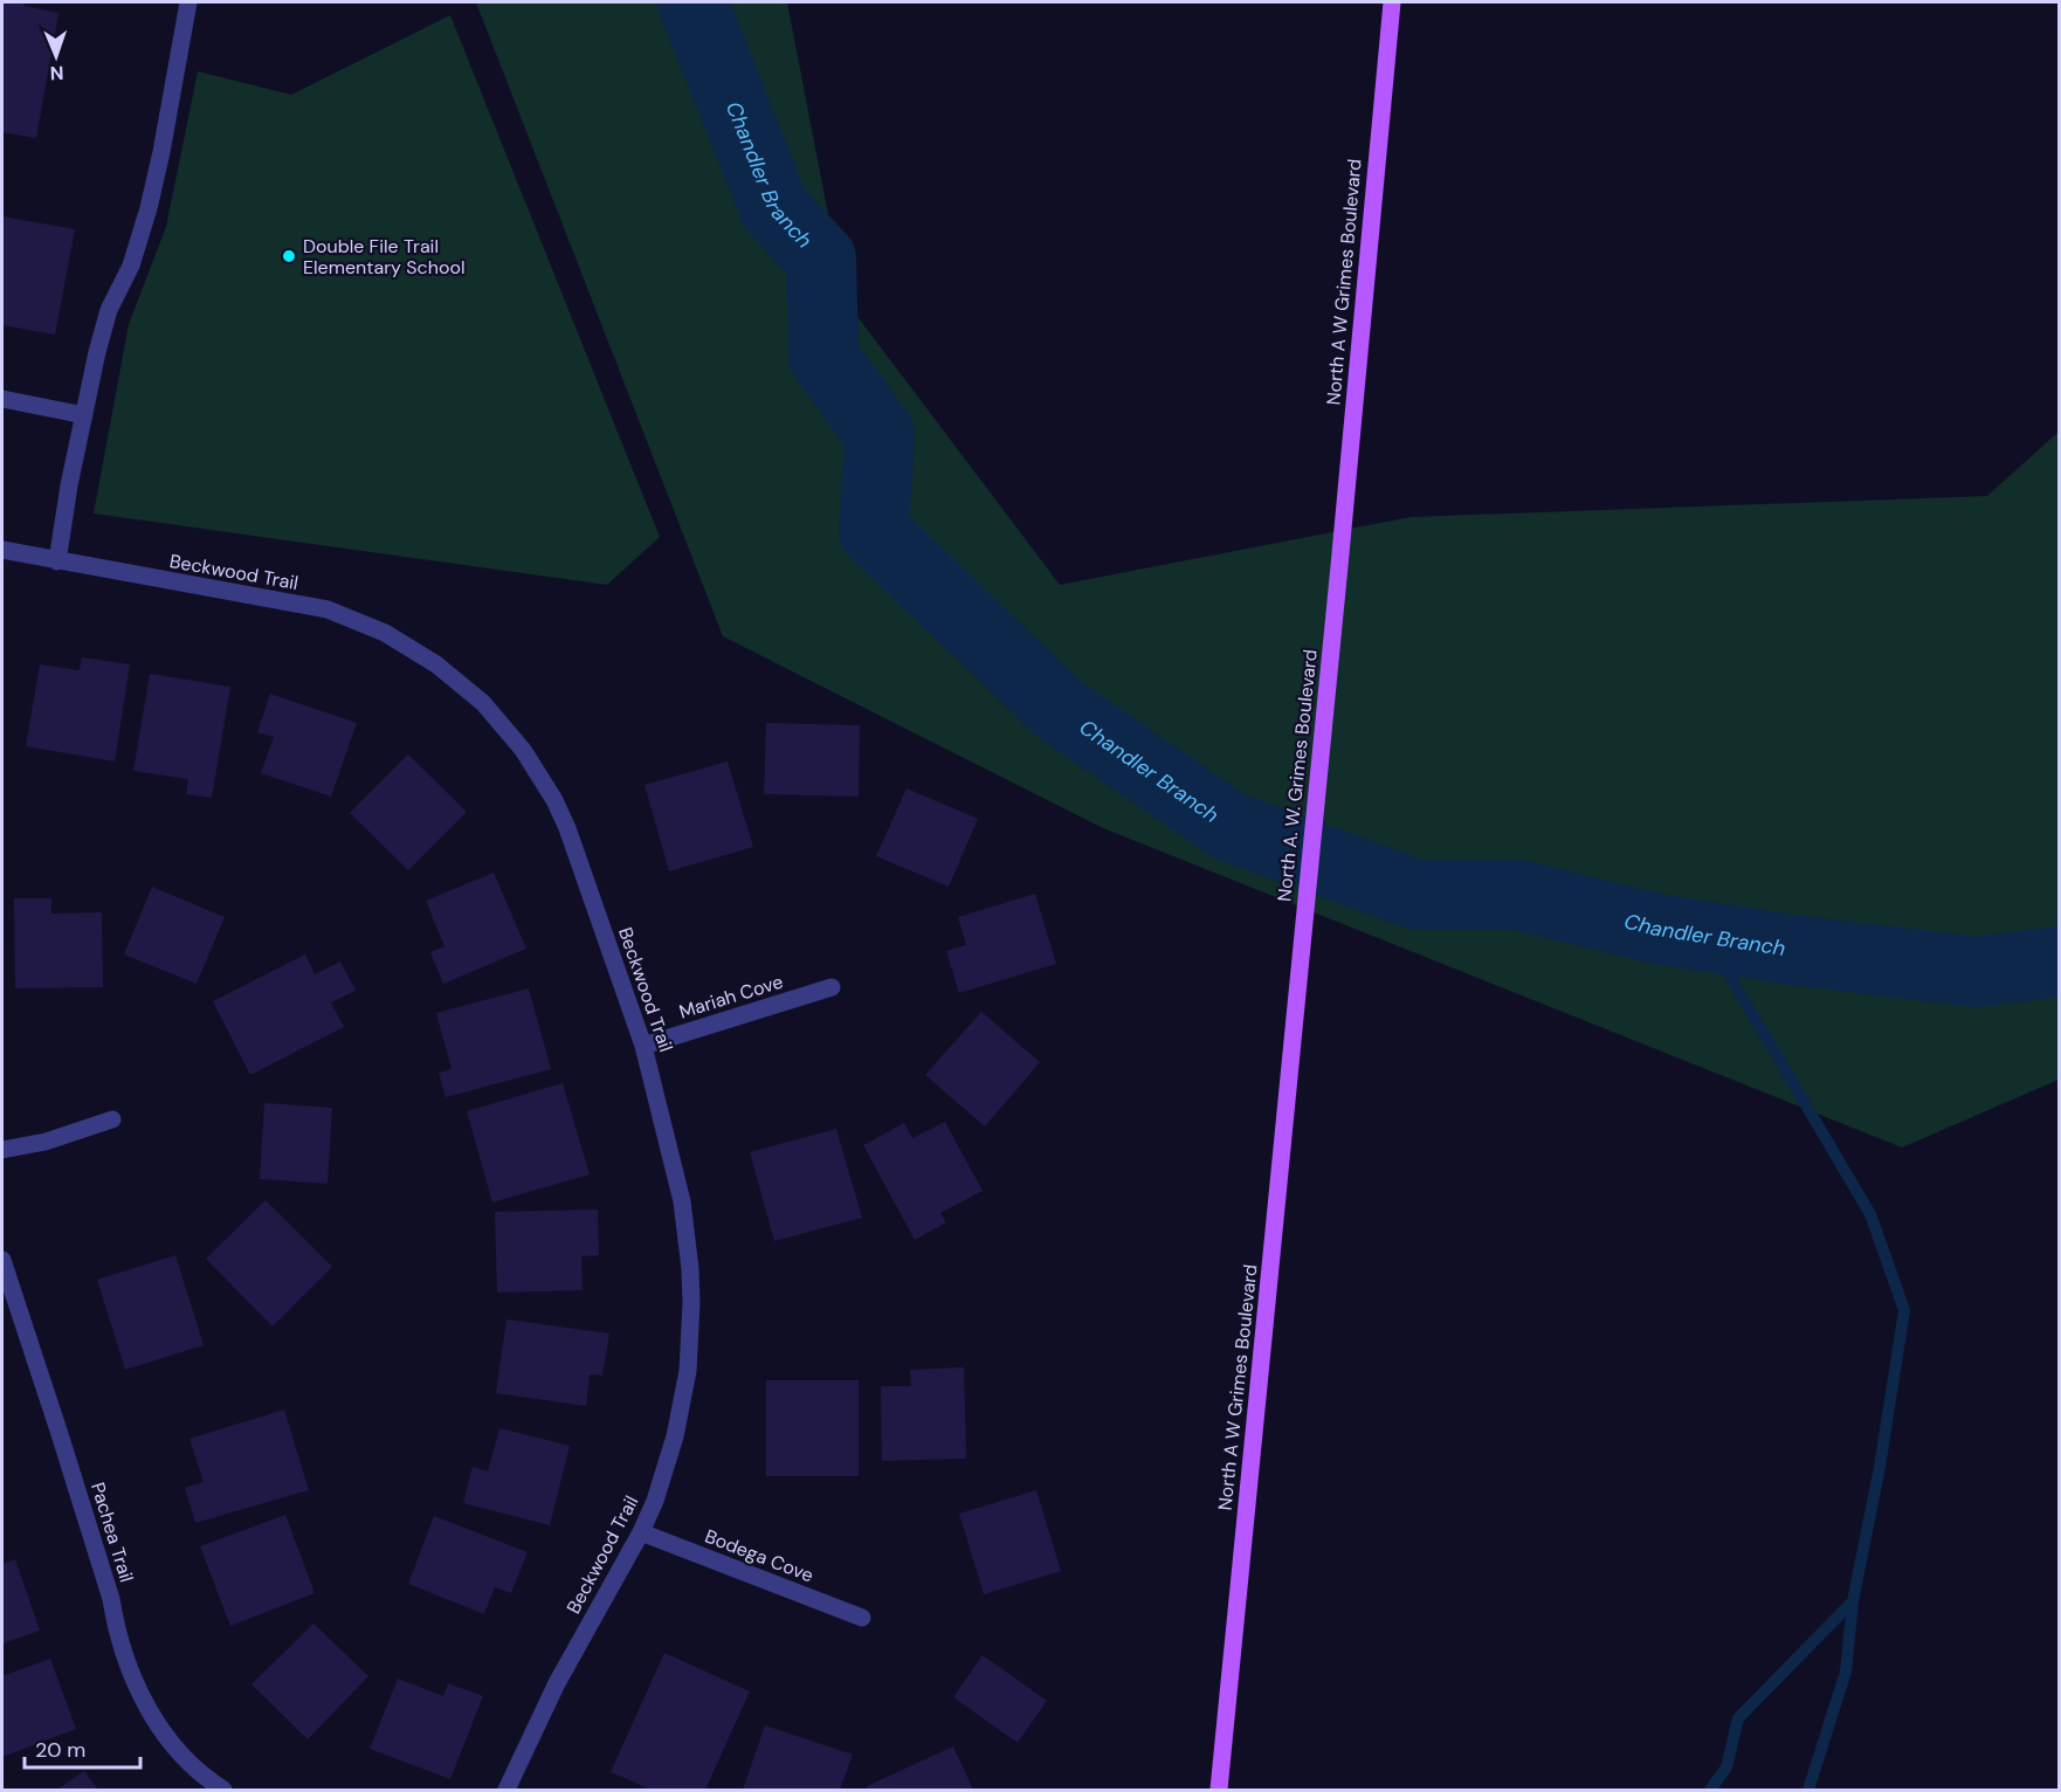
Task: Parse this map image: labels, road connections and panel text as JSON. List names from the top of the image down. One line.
{"streets":{"main road":["North A W Grimes Boulevard","North A. W. Grimes Boulevard"],"street":["Beckwood Trail","Mariah Cove","Pachea Trail","Bodega Cove"]},"crossings":[["North A W Grimes Boulevard","North A. W. Grimes Boulevard"],["Beckwood Trail","Mariah Cove"],["Beckwood Trail","Bodega Cove"]],"water":["Chandler Branch"],"places":["Double File Trail Elementary School"],"scale_bar":"20 m","north":"bottom"}
